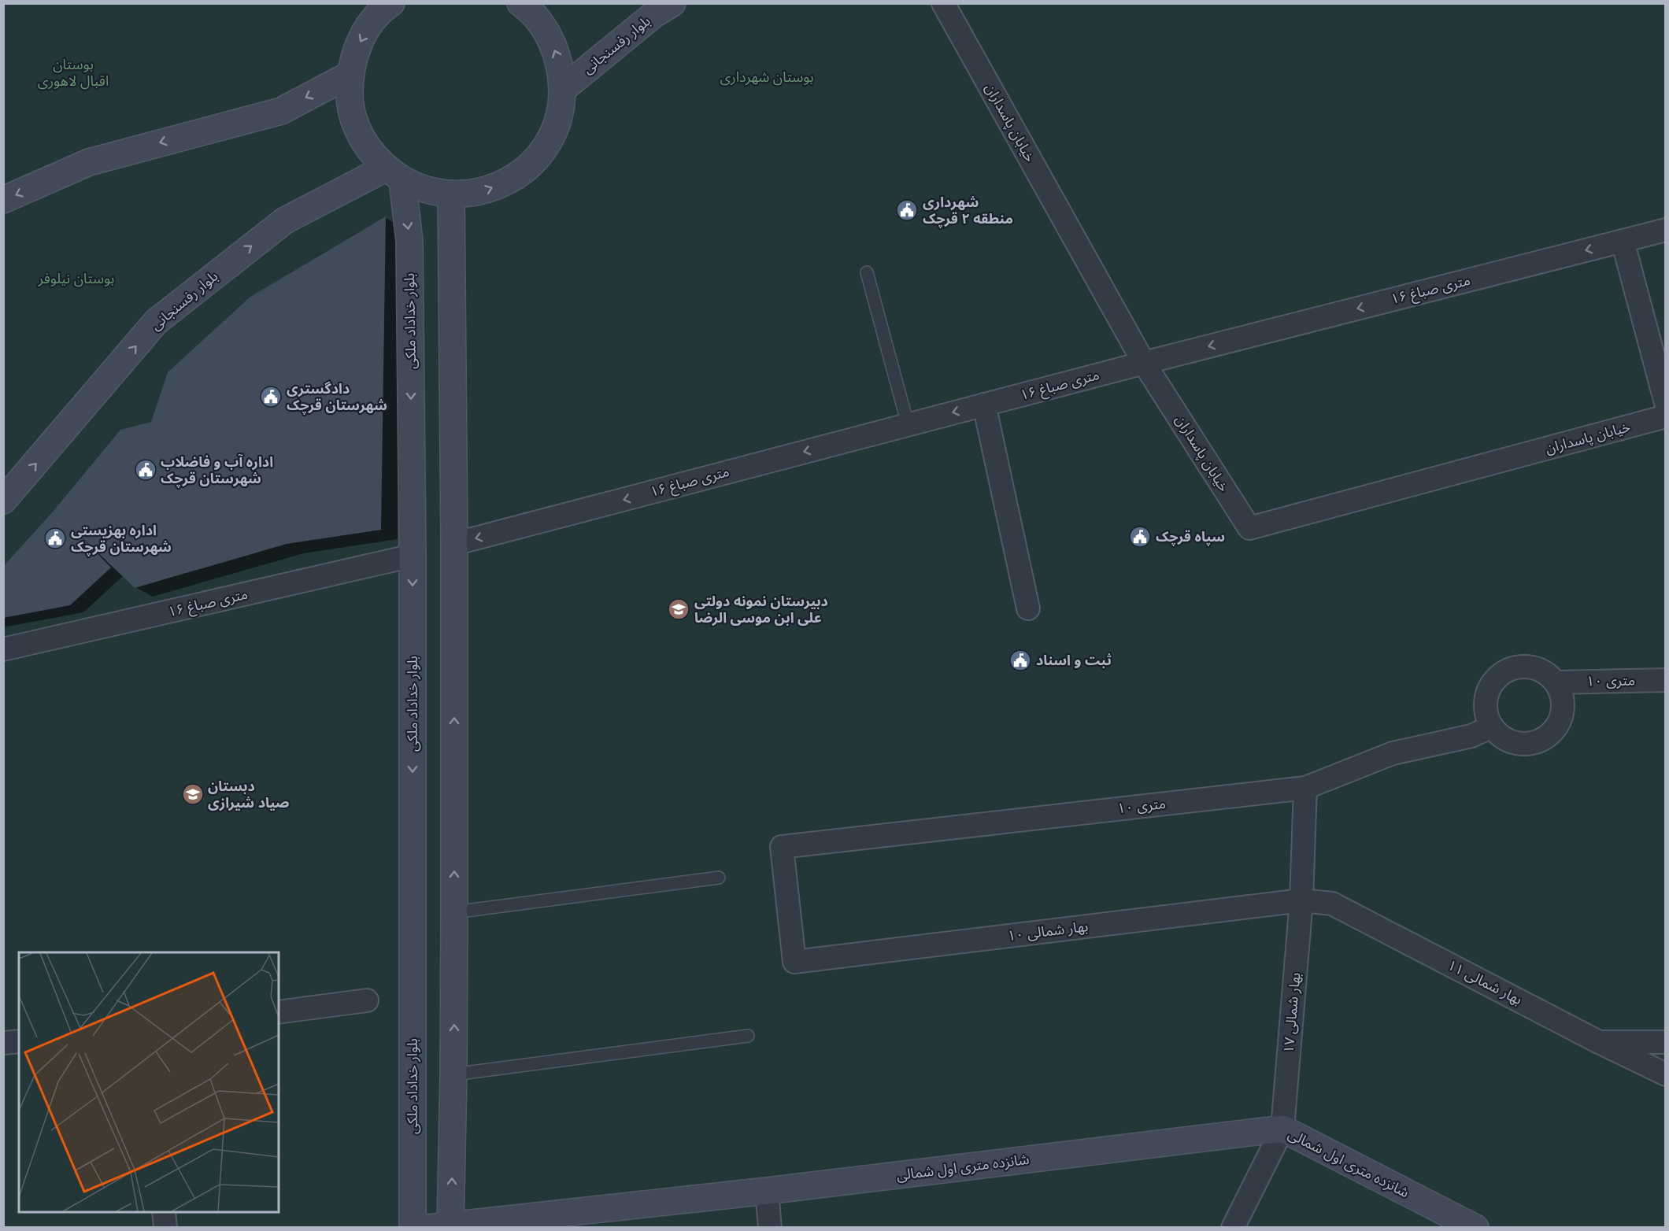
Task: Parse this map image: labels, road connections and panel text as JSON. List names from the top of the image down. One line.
{"streets":{"street":["بلوار رفسنجانی","خیابان پاسداران","۱۶ متری صباغ","بلوار خداداد ملکی","۱۰ متری","بهار شمالی ۱۰","بهار شمالی ۱۱","بهار شمالی ۱۷","شانزده متری اول شمالی"]},"crossings":[["بلوار رفسنجانی","بلوار خداداد ملکی"],["خیابان پاسداران","۱۶ متری صباغ"],["۱۶ متری صباغ","بلوار خداداد ملکی"],["۱۰ متری","بهار شمالی ۱۰"],["۱۰ متری","بهار شمالی ۱۷"],["بهار شمالی ۱۰","بهار شمالی ۱۱"],["بهار شمالی ۱۰","بهار شمالی ۱۷"],["بهار شمالی ۱۱","بهار شمالی ۱۷"],["بهار شمالی ۱۷","شانزده متری اول شمالی"]],"one_way":["۱۶ متری صباغ"],"parks":["بوستان اقبال لاهوری","بوستان شهرداری","بوستان نیلوفر"],"places":{"public building":["شهرداری منطقه ۲ قرچک","دادگستری شهرستان قرچک","اداره آب و فاضلاب شهرستان قرچک","سپاه قرچک","اداره بهزیستی شهرستان قرچک","ثبت و اسناد"],"school or university":["دبیرستان نمونه دولتی علی ابن موسی الرضا","دبستان صیاد شیرازی"]}}
